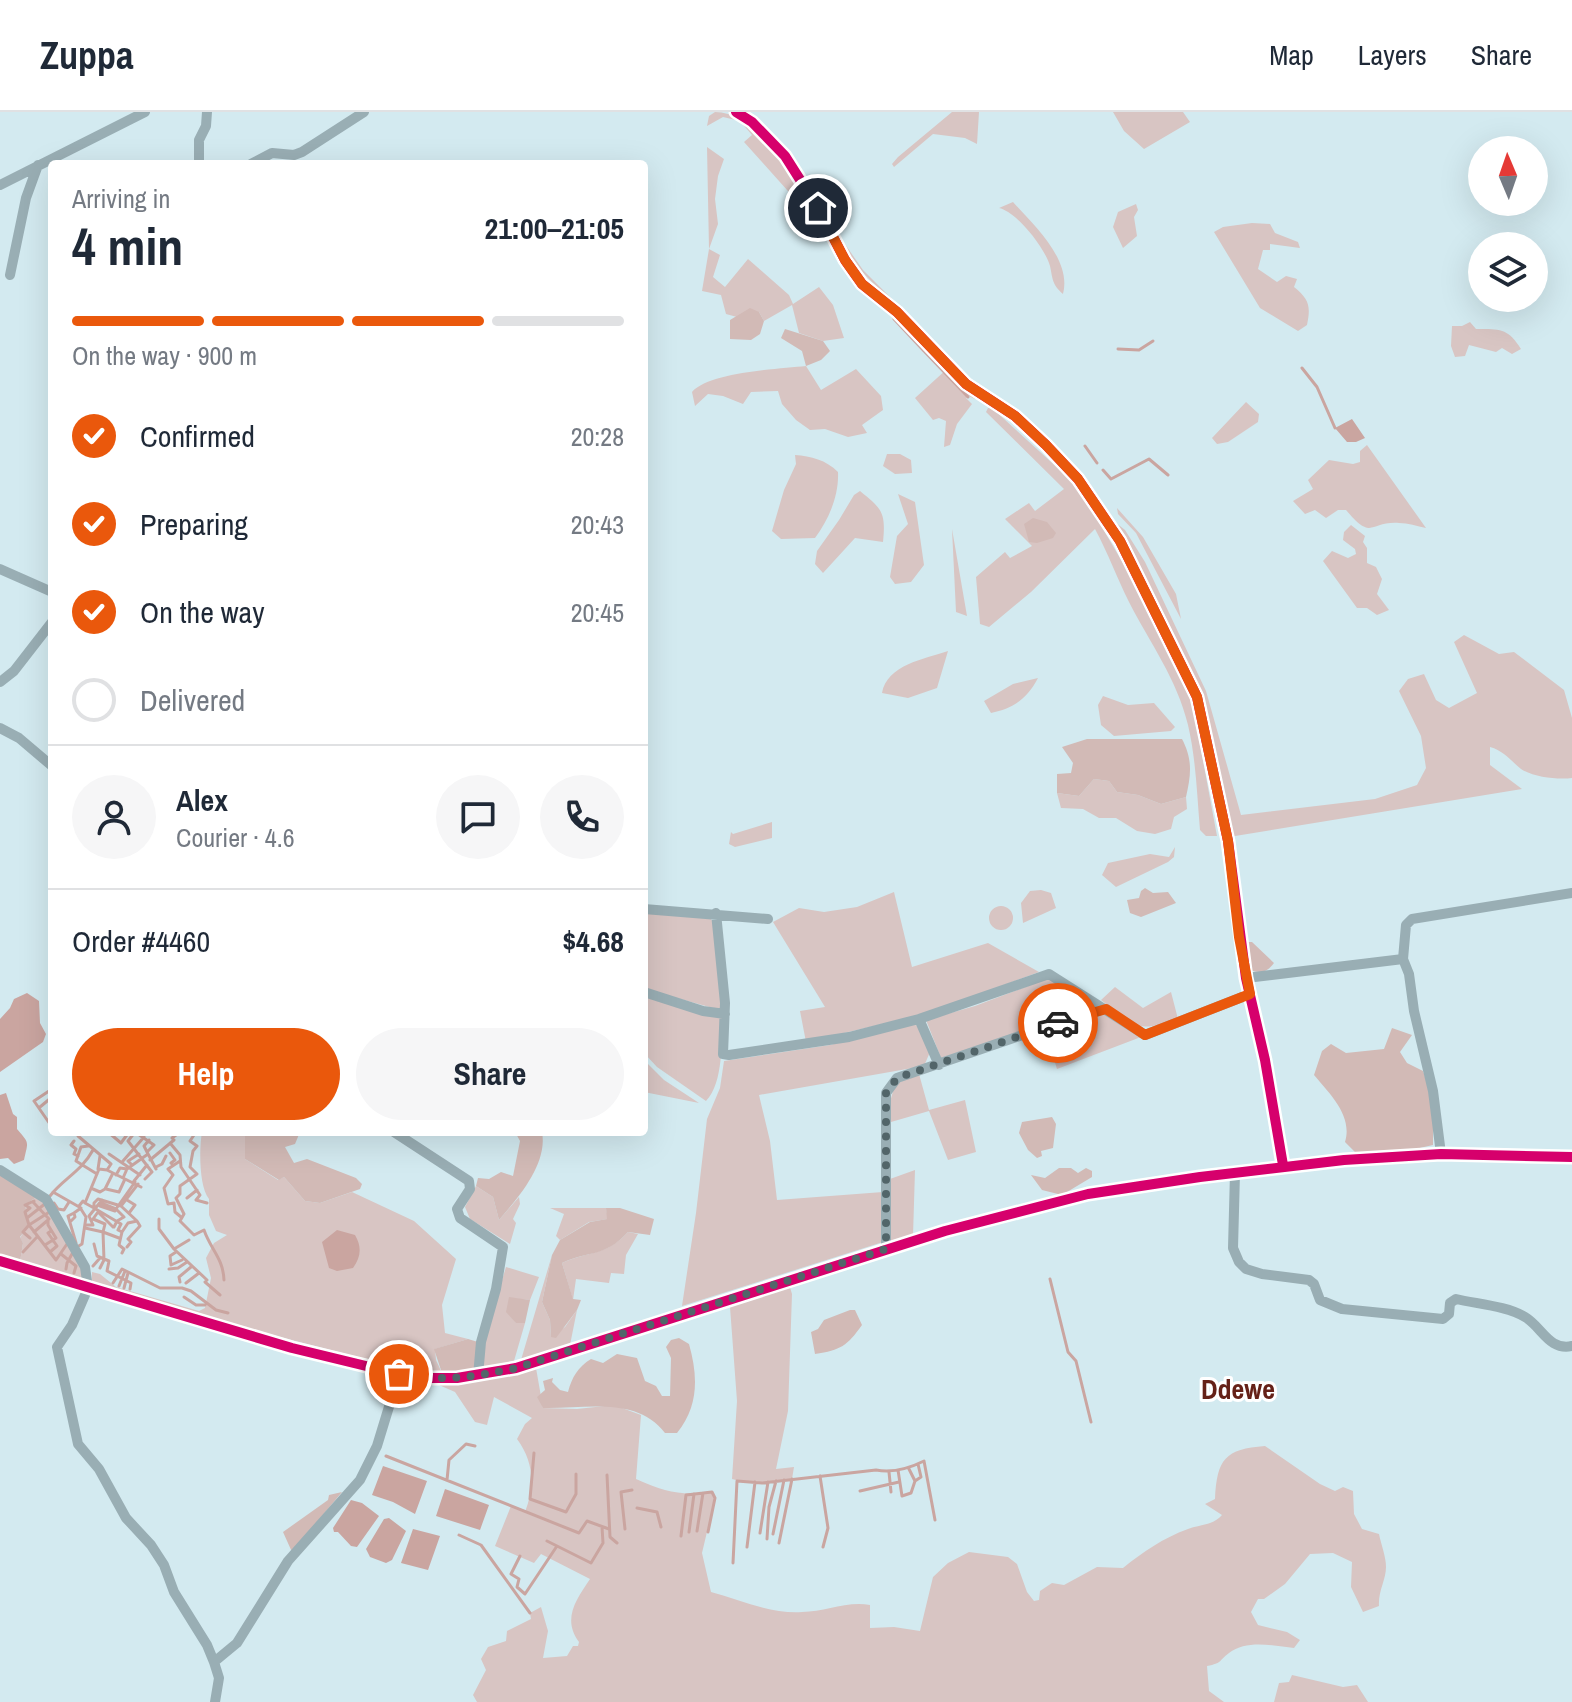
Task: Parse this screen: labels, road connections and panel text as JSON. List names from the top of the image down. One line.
{"districts":["Ddewe"],"north":"top","page":{"header":"Zuppa","nav":["Map","Layers","Share"],"heading":["4 min","Arriving in","21:00–21:05"],"panel":["Alex","Courier · 4.6","Order #4460","$4.68"],"bar":"On the way · 900 m","list":[["Confirmed","20:28"],["Preparing","20:43"],["On the way","20:45"],"Delivered"],"buttons":["Help","Share"]}}
